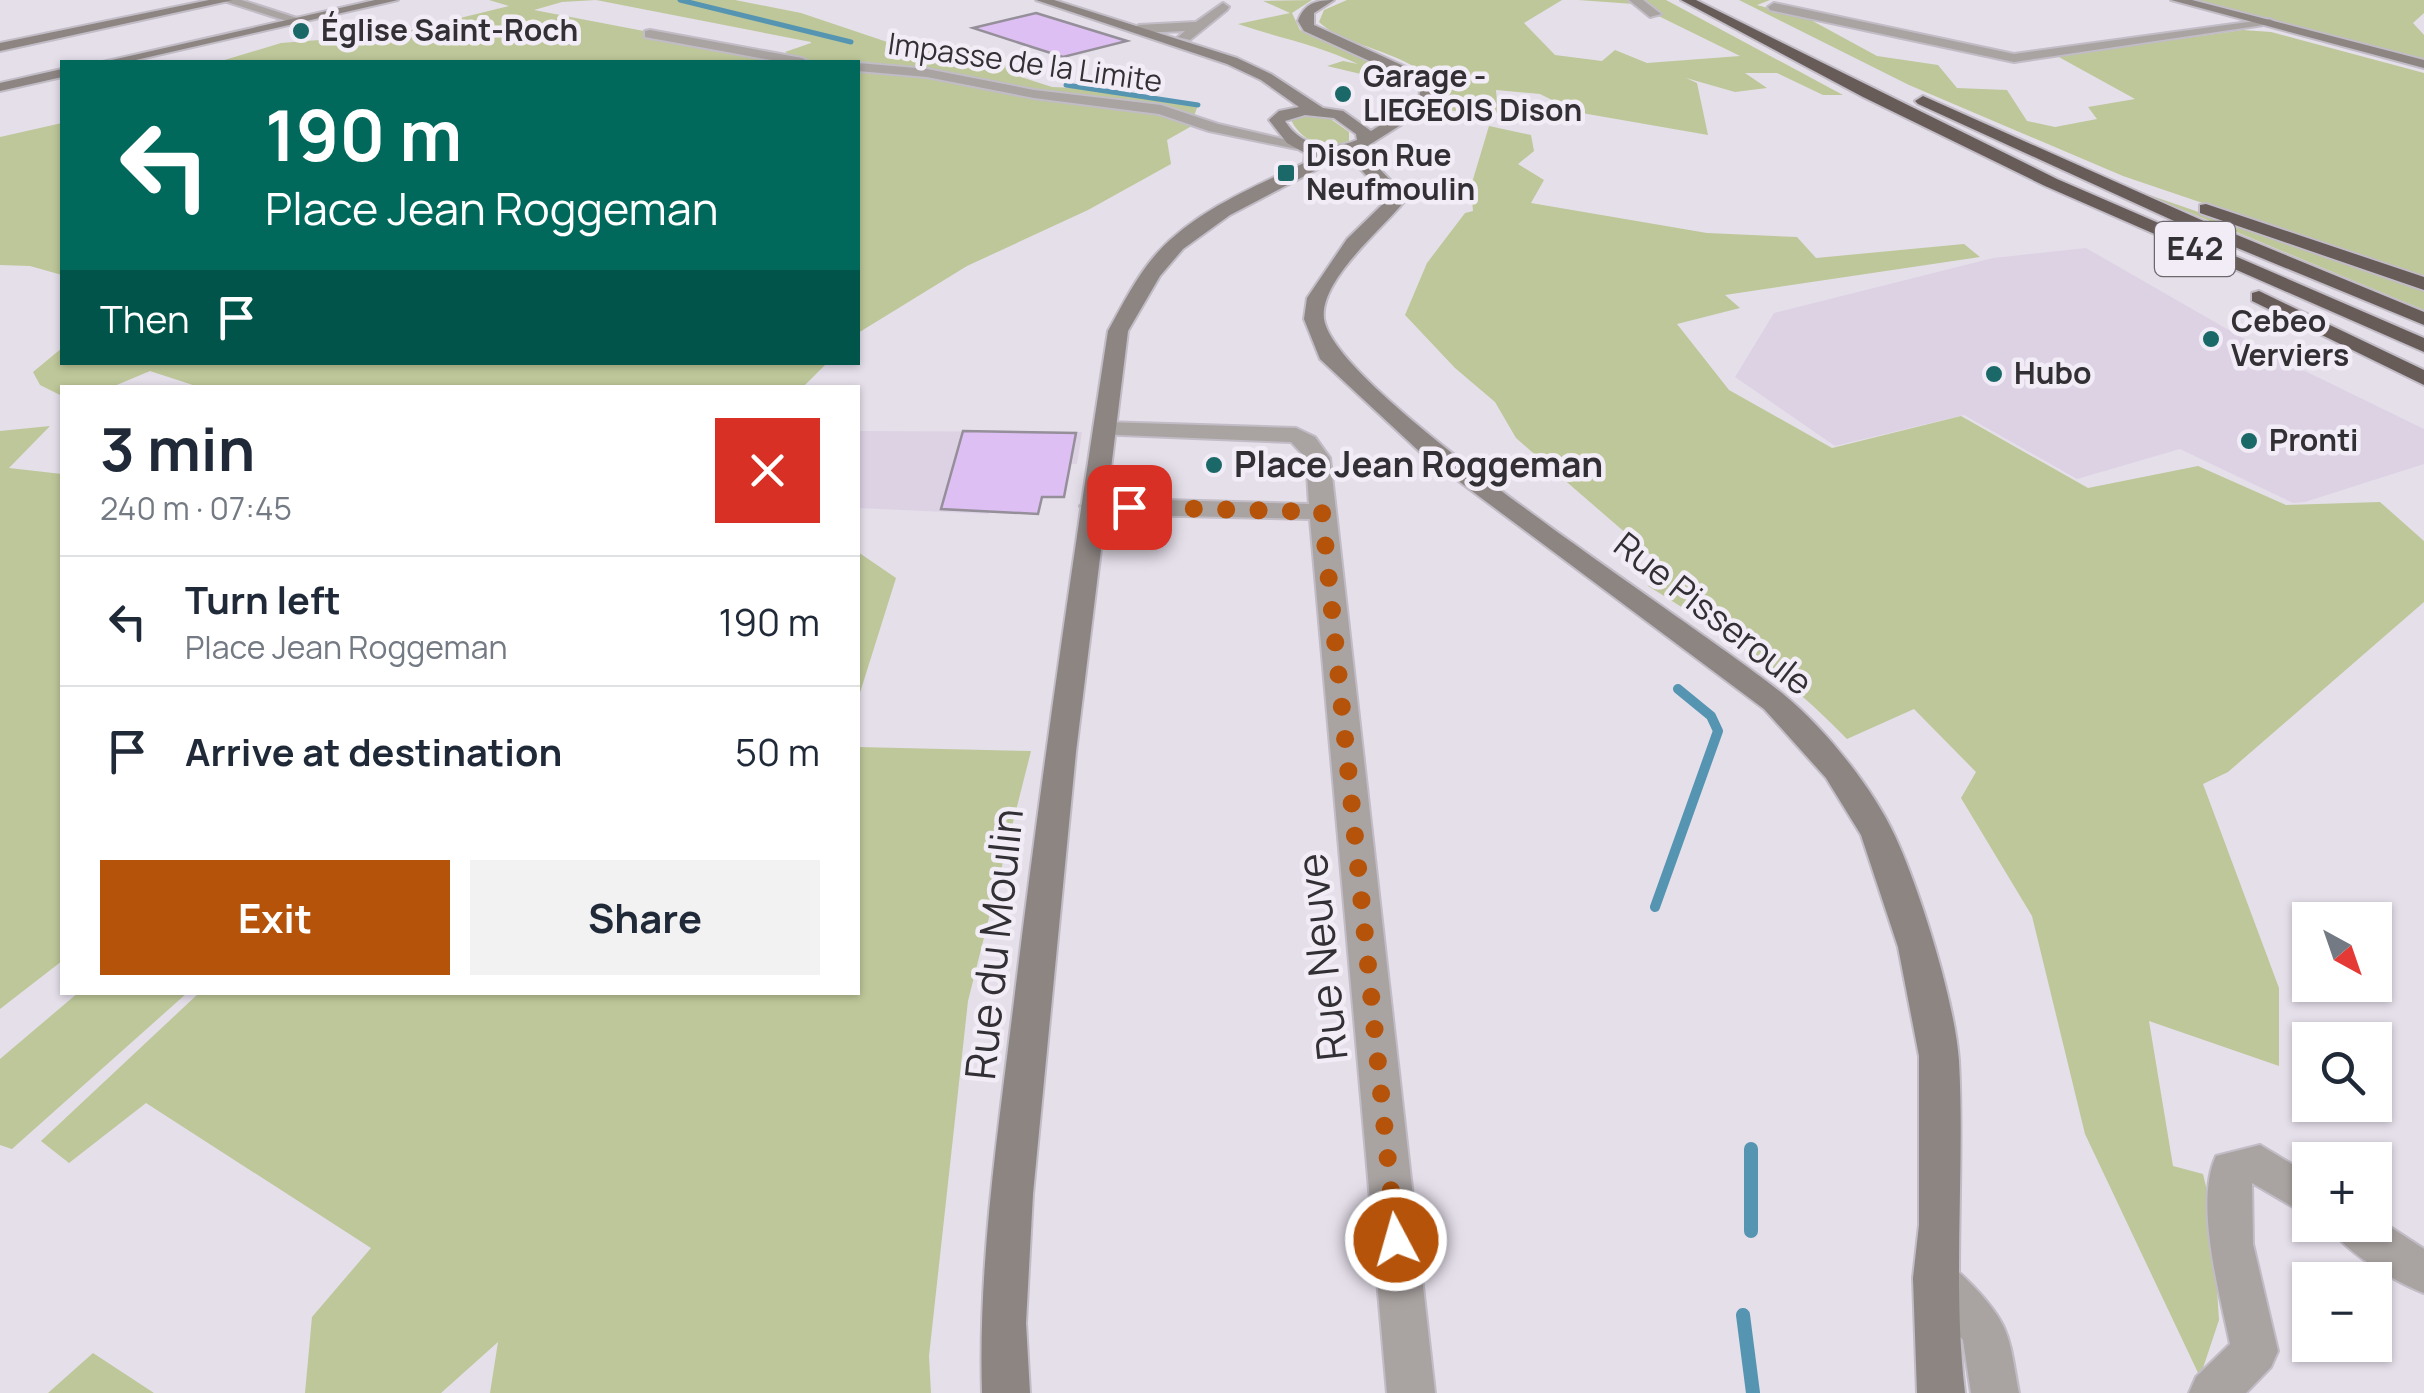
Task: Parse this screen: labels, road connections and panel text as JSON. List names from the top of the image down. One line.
{"streets":{"highway":["E42"],"main road":["Rue Pisseroule","Rue du Moulin"],"street":["Impasse de la Limite","Rue Neuve"]},"places":{"other":["Église Saint-Roch","Garage - LIEGEOIS Dison","Cebeo Verviers","Hubo","Pronti","Place Jean Roggeman"],"transit":["Dison Rue Neufmoulin"]},"north":"bottom right","page":{"turn":["190 m","Place Jean Roggeman"],"then":"Then","heading":["3 min","240 m · 07:45"],"list":[{"name":"Turn left","note":"Place Jean Roggeman","value":"190 m"},{"name":"Arrive at destination","value":"50 m"}],"buttons":["Exit","Share"],"map_buttons":["+","−"]}}
